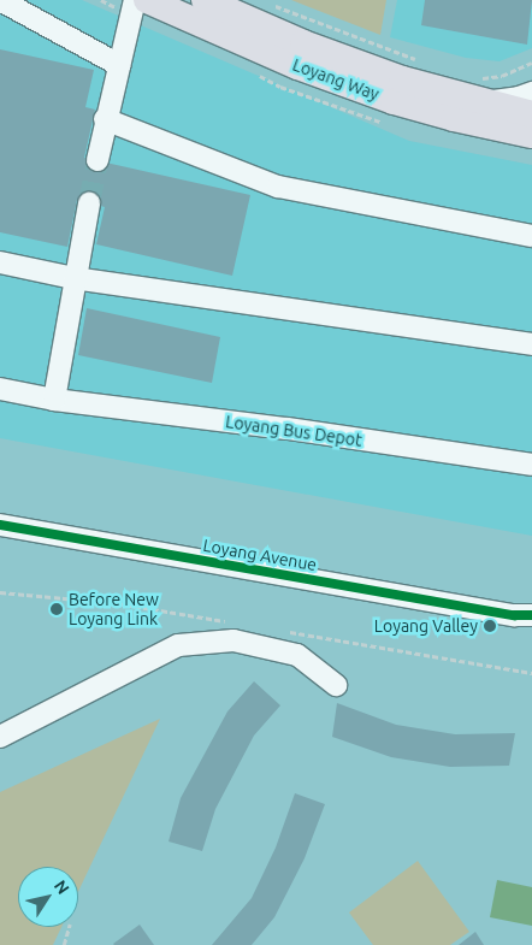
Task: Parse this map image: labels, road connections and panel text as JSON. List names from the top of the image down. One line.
{"streets":{"main road":["Loyang Way"],"street":["Loyang Bus Depot","Loyang Avenue"]},"places":["Before New Loyang Link","Loyang Valley"],"north":"top right"}
